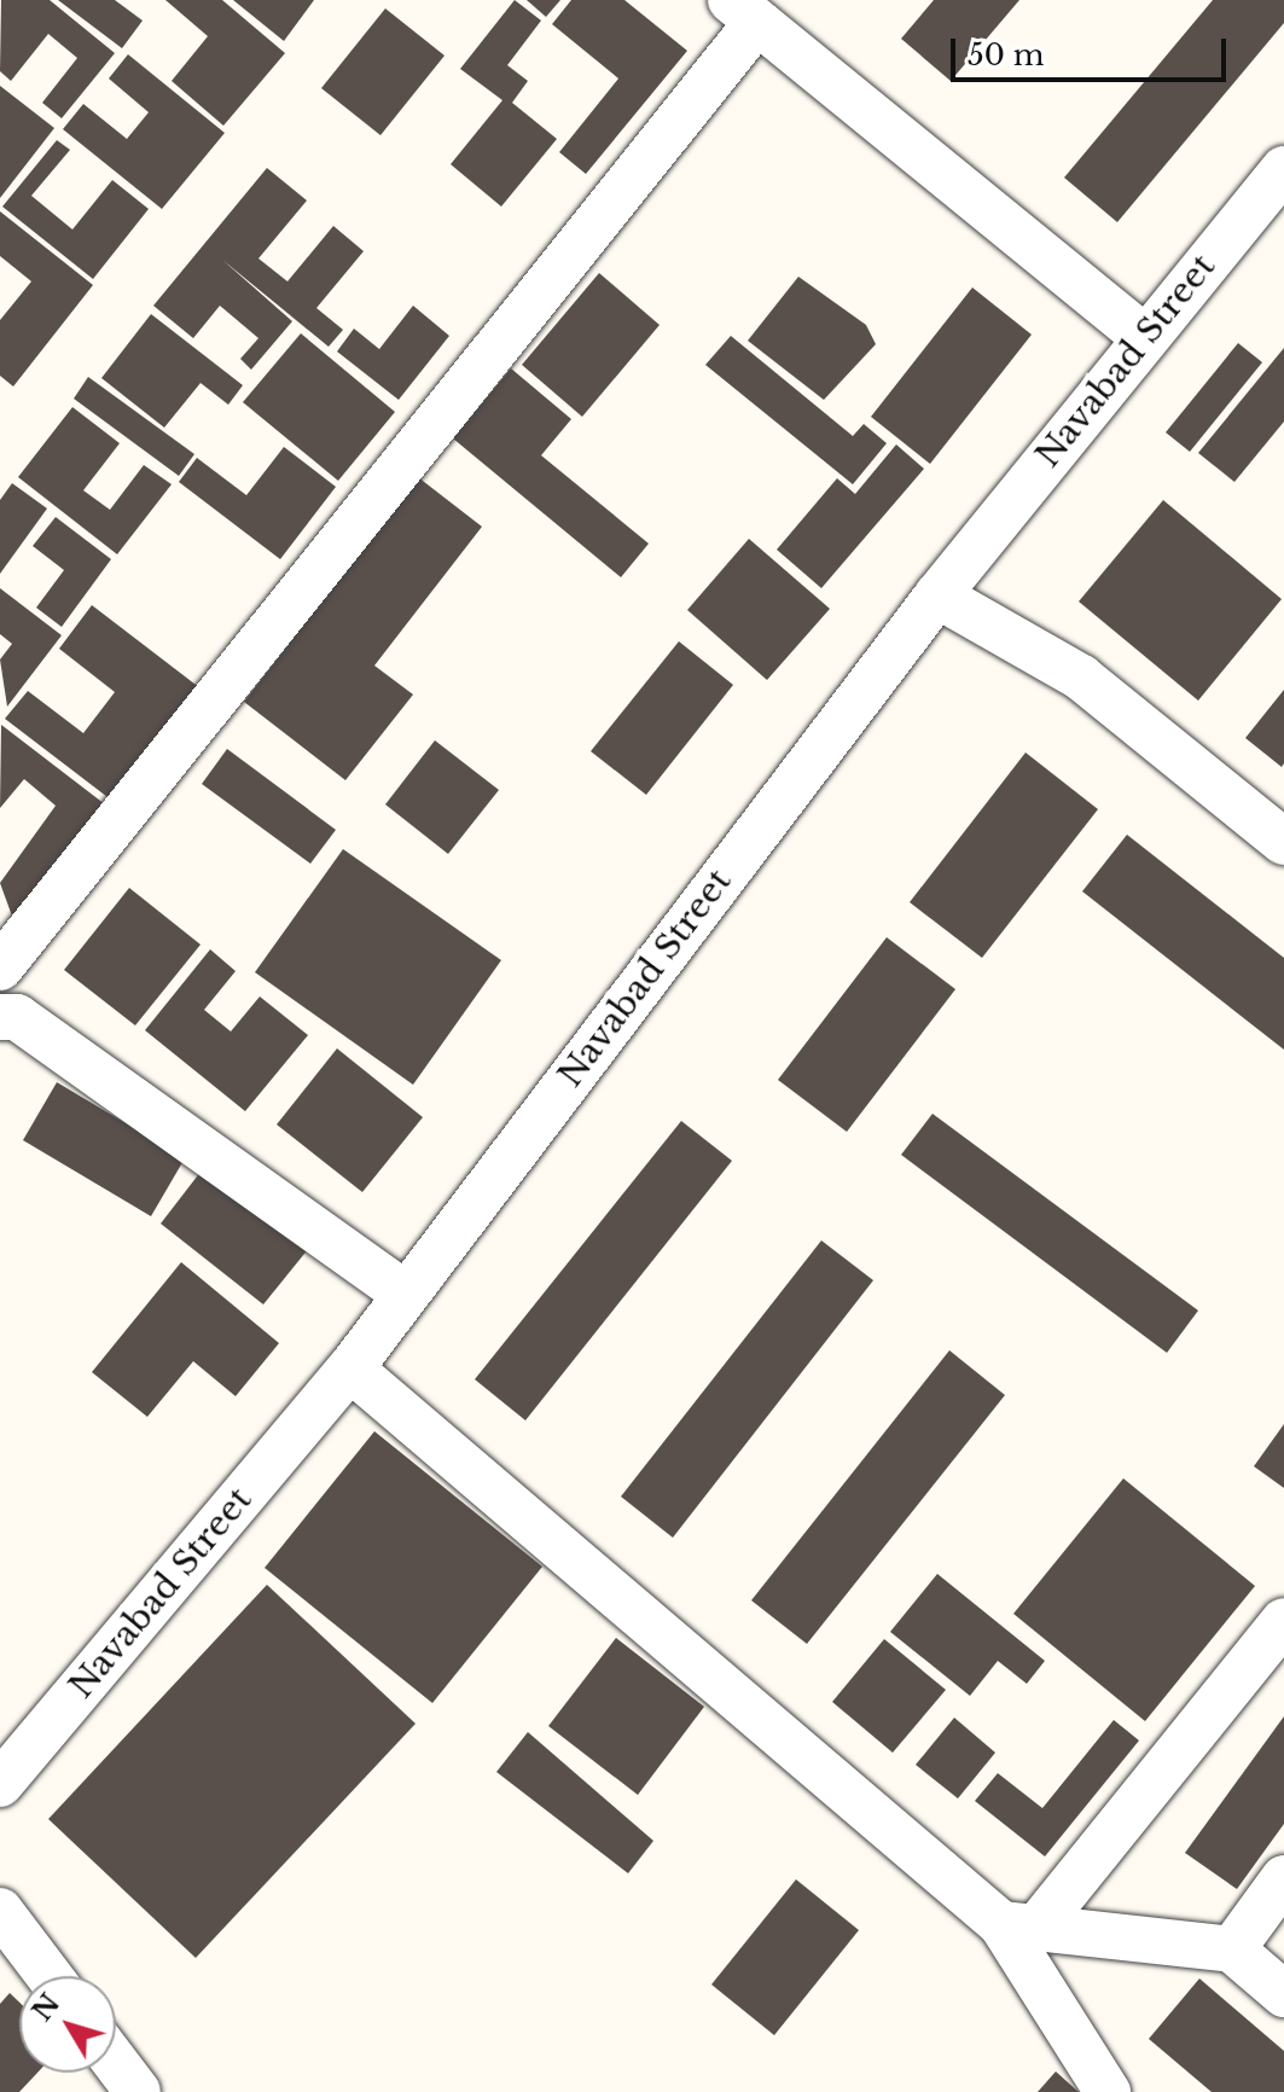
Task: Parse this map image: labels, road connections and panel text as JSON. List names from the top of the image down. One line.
{"streets":{"street":["Navabad Street"]},"scale_bar":"50 m","north":"top left"}
